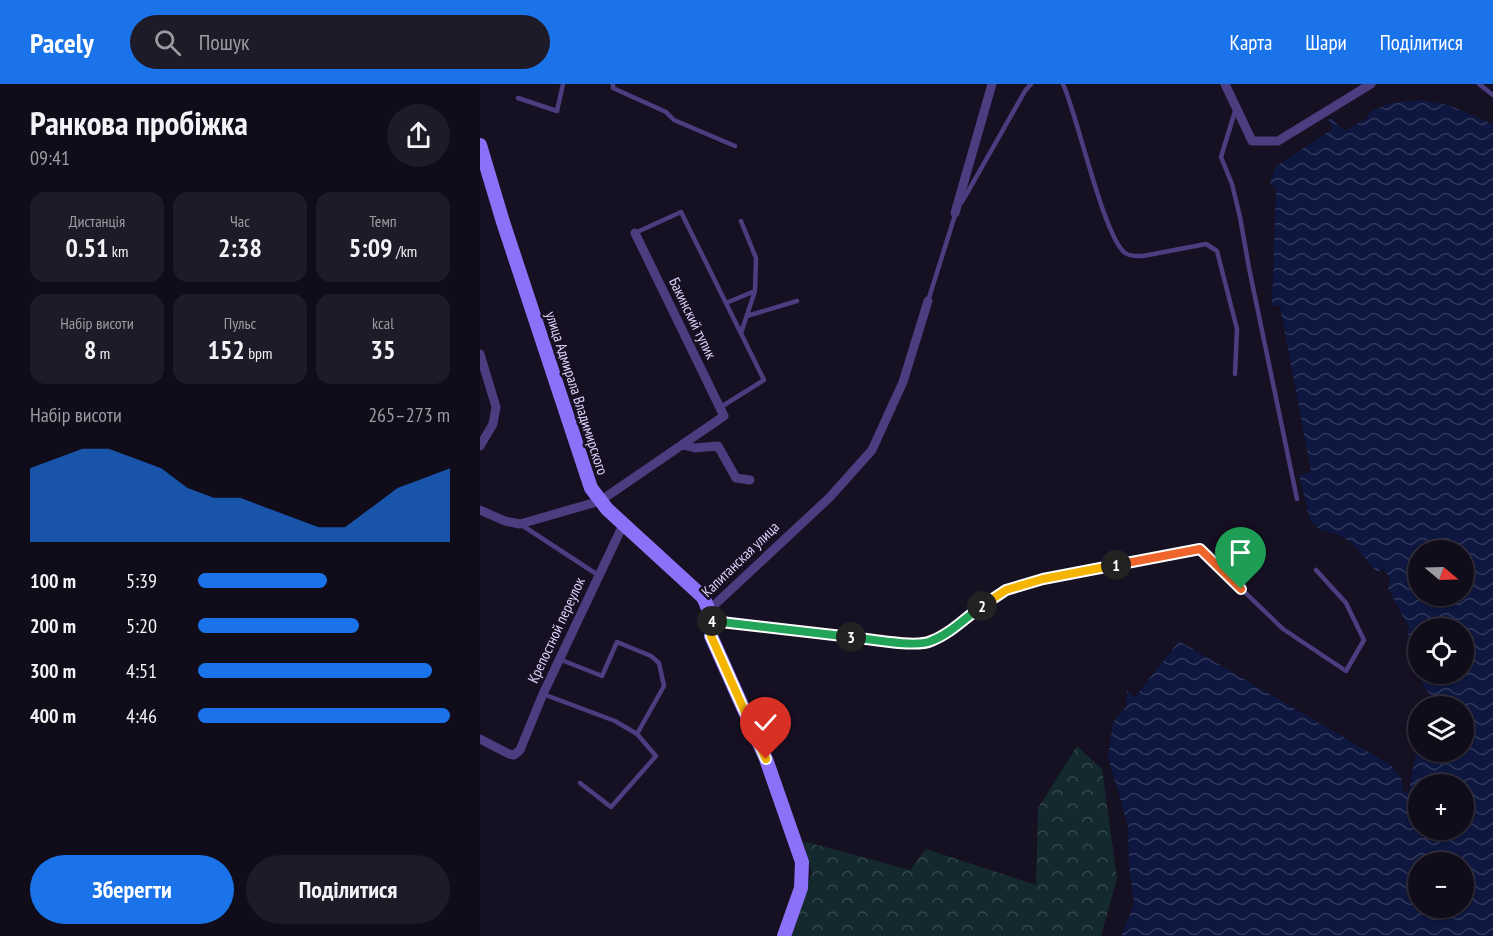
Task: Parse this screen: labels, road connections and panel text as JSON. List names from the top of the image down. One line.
{"streets":{"main road":["улица Адмирала Владимирского","Капитанская улица"],"street":["Бакинский тупик","Крепостной переулок"]},"crossings":[["улица Адмирала Владимирского","Капитанская улица"],["улица Адмирала Владимирского","Крепостной переулок"]],"north":"right","page":{"header":"Pacely","search":"Пошук","nav":["Карта","Шари","Поділитися"],"heading":["Ранкова пробіжка","09:41"],"stats":[["Дистанція","0.51 km"],["Час","2:38"],["Темп","5:09 /km"],["Набір висоти","8 m"],["Пульс","152 bpm"],["kcal","35"]],"chart":["Набір висоти","265–273 m"],"map_buttons":["+","−"],"pins":["1","2","4","3"],"list":[{"name":"100 m","note":"5:39"},{"name":"200 m","note":"5:20"},{"name":"300 m","note":"4:51"},{"name":"400 m","note":"4:46"}],"buttons":["Зберегти","Поділитися"]}}
